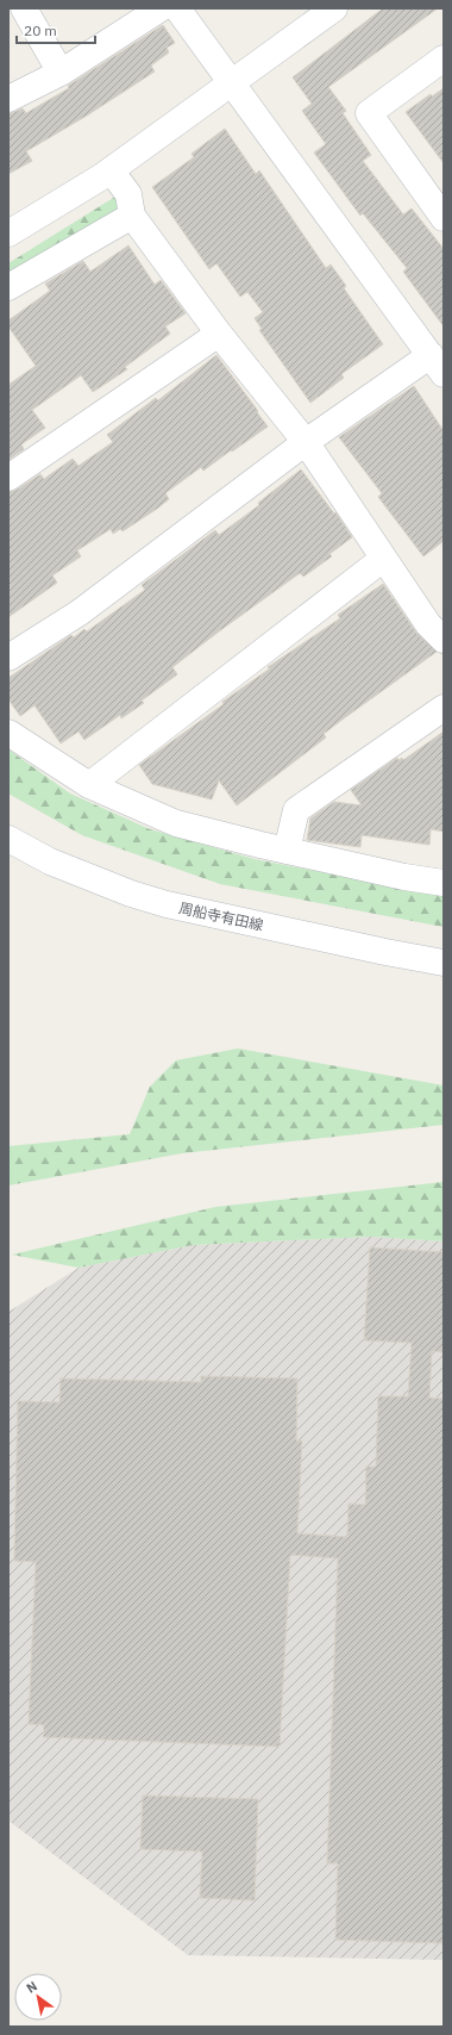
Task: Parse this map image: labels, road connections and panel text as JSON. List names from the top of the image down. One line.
{"streets":{"street":["周船寺有田線"]},"scale_bar":"20 m","north":"top left"}
